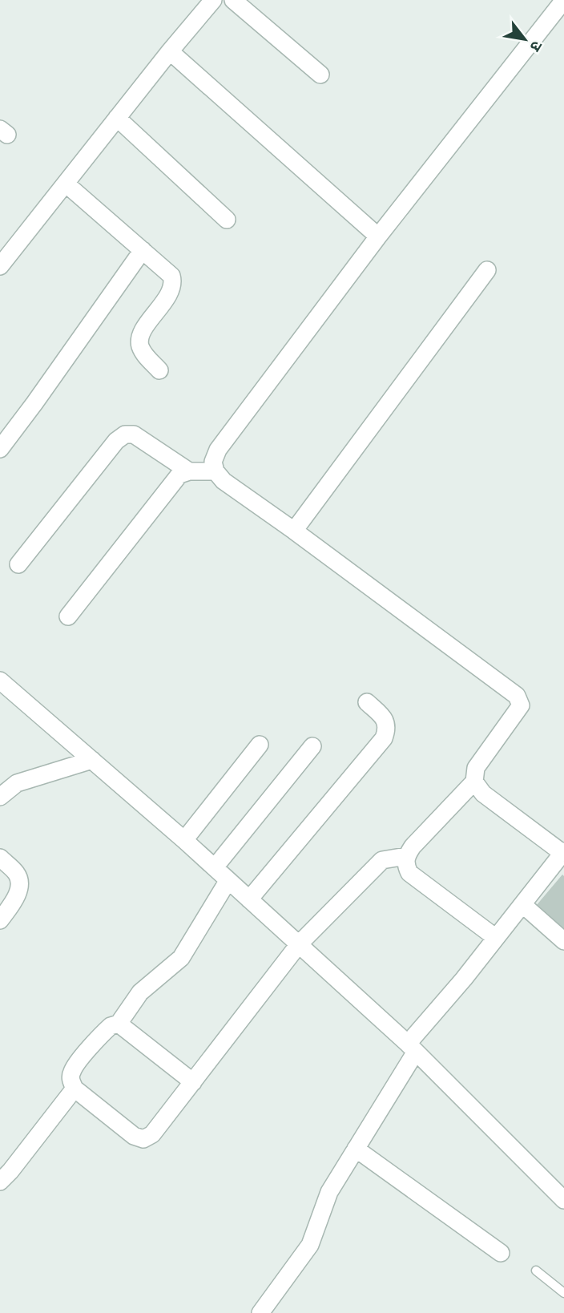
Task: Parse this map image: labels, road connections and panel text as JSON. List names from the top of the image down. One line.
{"north":"bottom right"}
